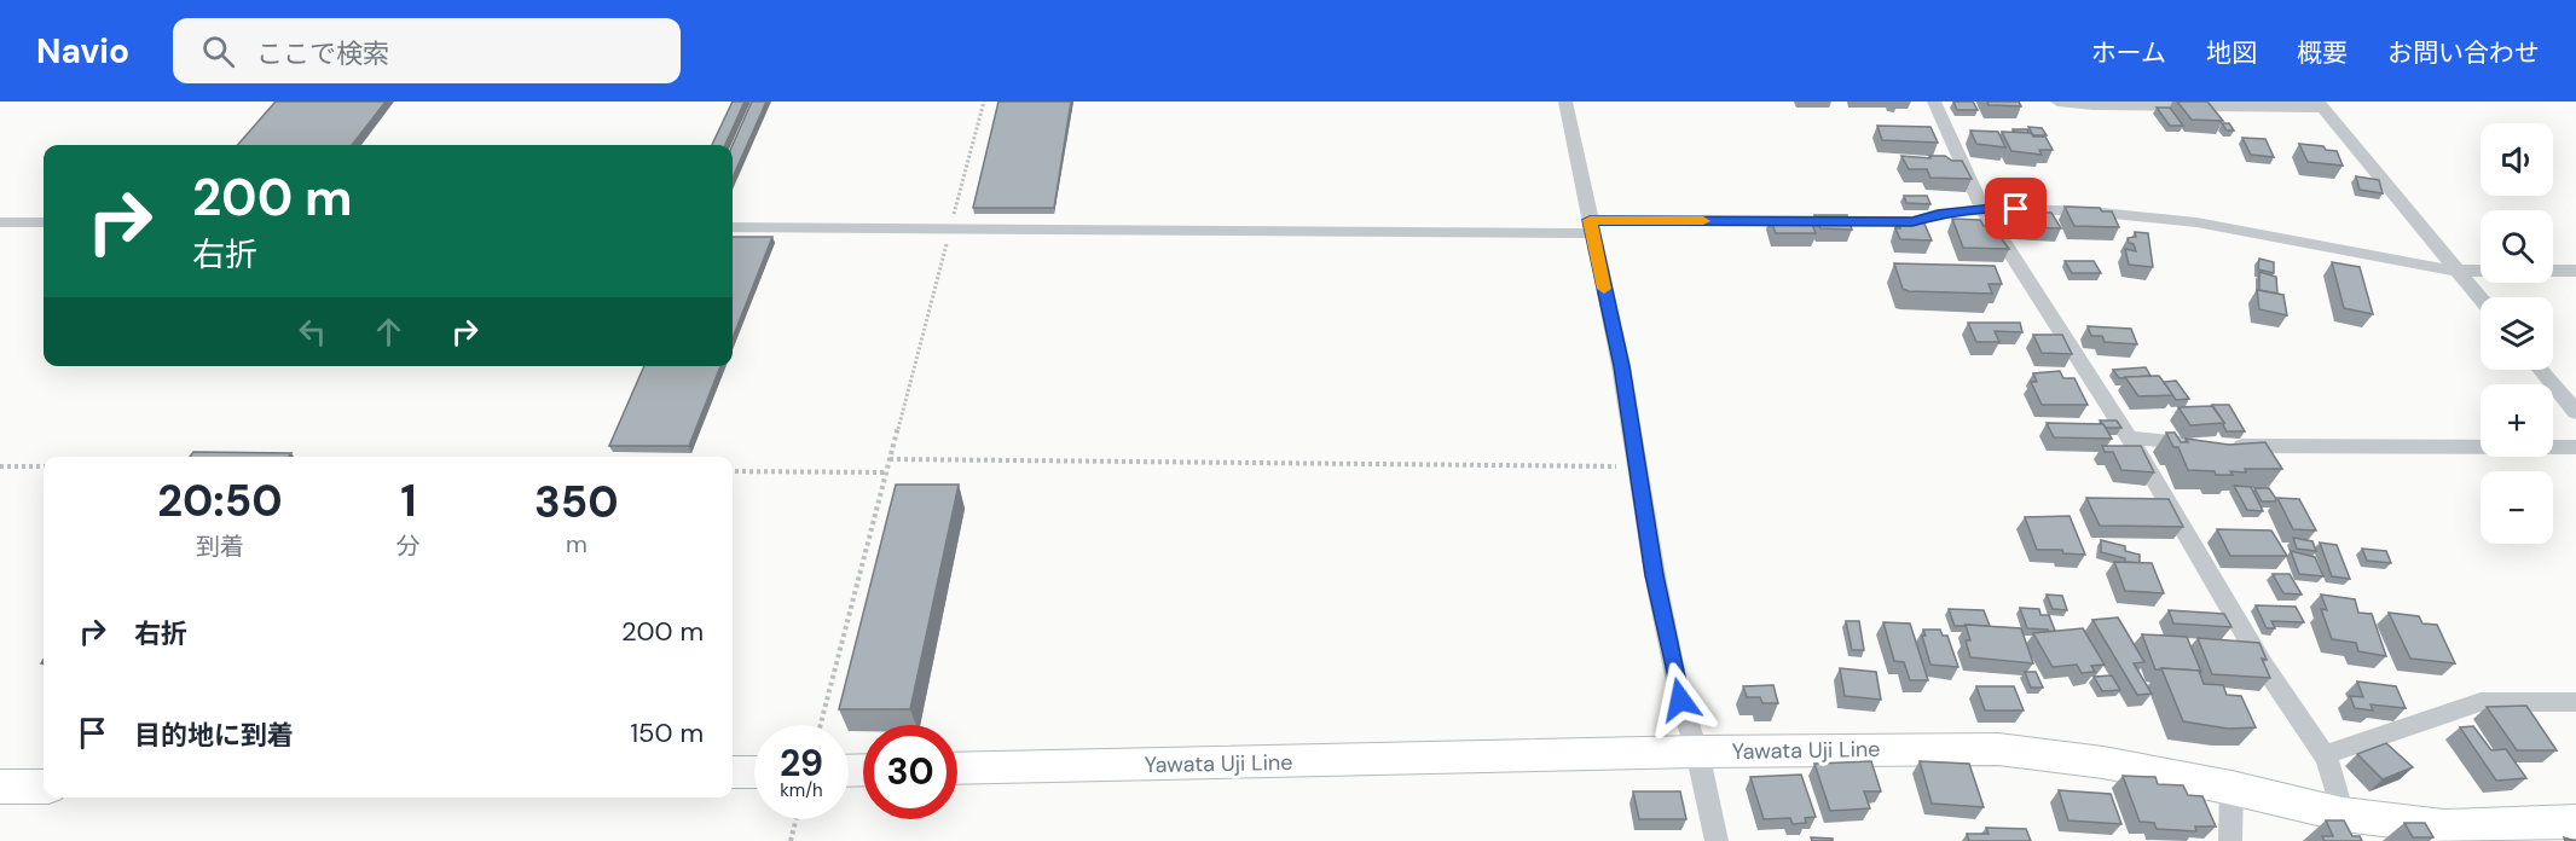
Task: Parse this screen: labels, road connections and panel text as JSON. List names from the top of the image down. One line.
{"streets":{"main road":["Yawata Uji Line"]},"page":{"header":"Navio","search":"ここで検索","nav":["ホーム","地図","概要","お問い合わせ"],"map_buttons":["+","−"],"turn":["200 m","右折"],"eta":["20:50","到着","1","分","350","m"],"list":[{"name":"右折","value":"200 m"},{"name":"目的地に到着","value":"150 m"}],"speed":"29 km/h","limit":"30"}}
